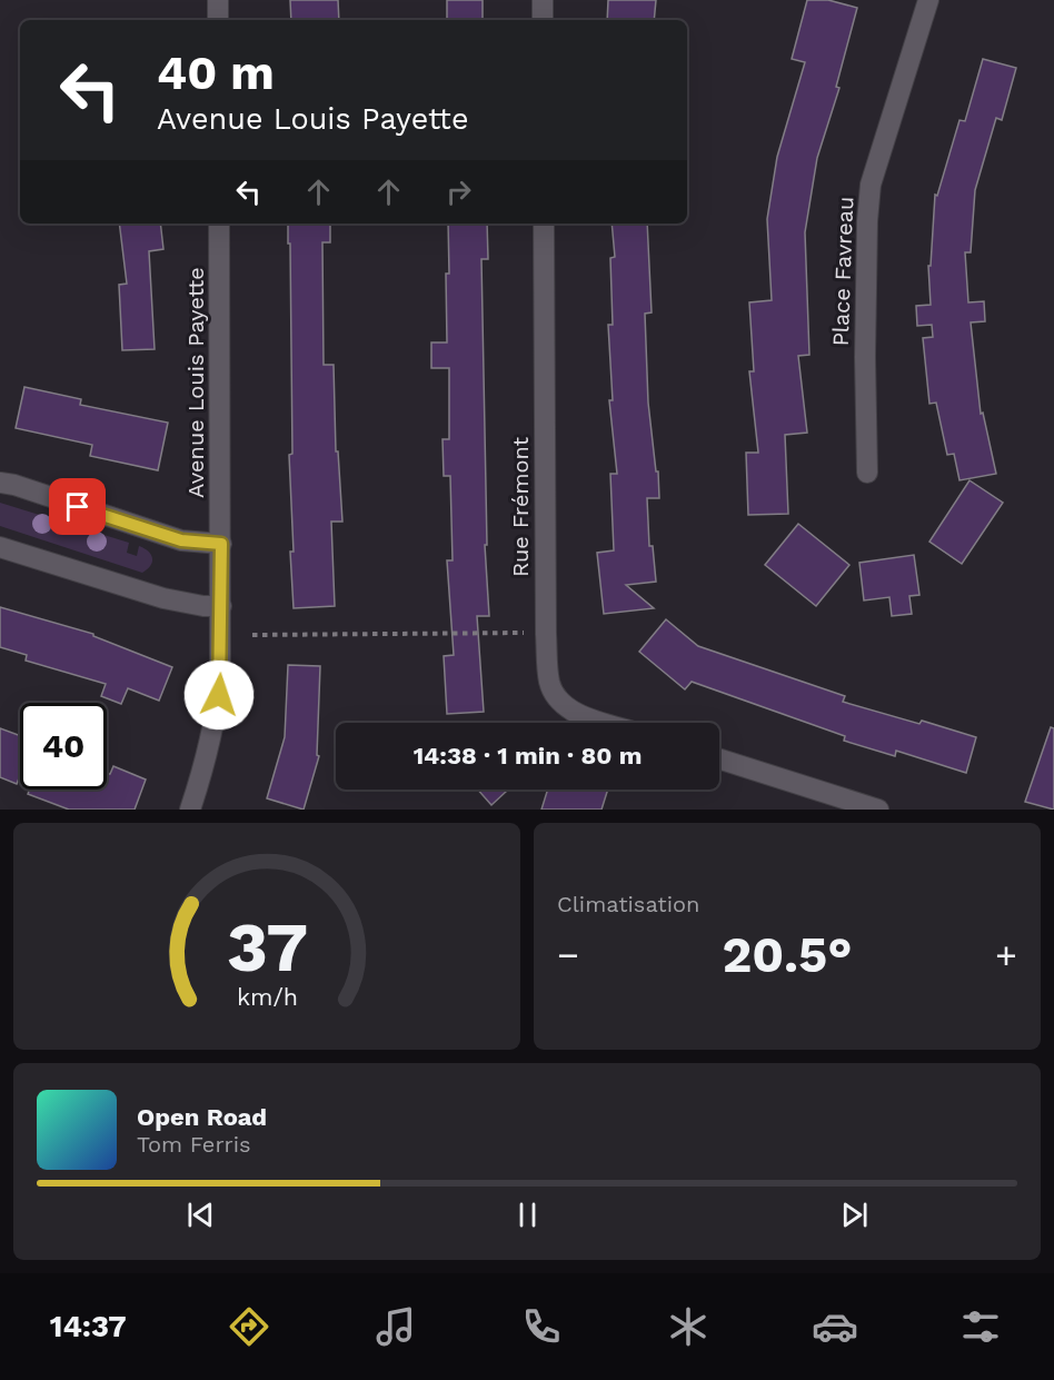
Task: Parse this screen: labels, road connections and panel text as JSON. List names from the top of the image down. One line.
{"streets":{"street":["Place Favreau","Avenue Louis Payette","Rue Frémont"]},"page":{"turn":["40 m","Avenue Louis Payette"],"limit":"40","trip":"14:38 · 1 min · 80 m","tile":"Climatisation","heat":["−","20.5°","+"],"song":["Open Road","Tom Ferris"],"tabs":"14:37","gauge":["37","km/h"]}}
